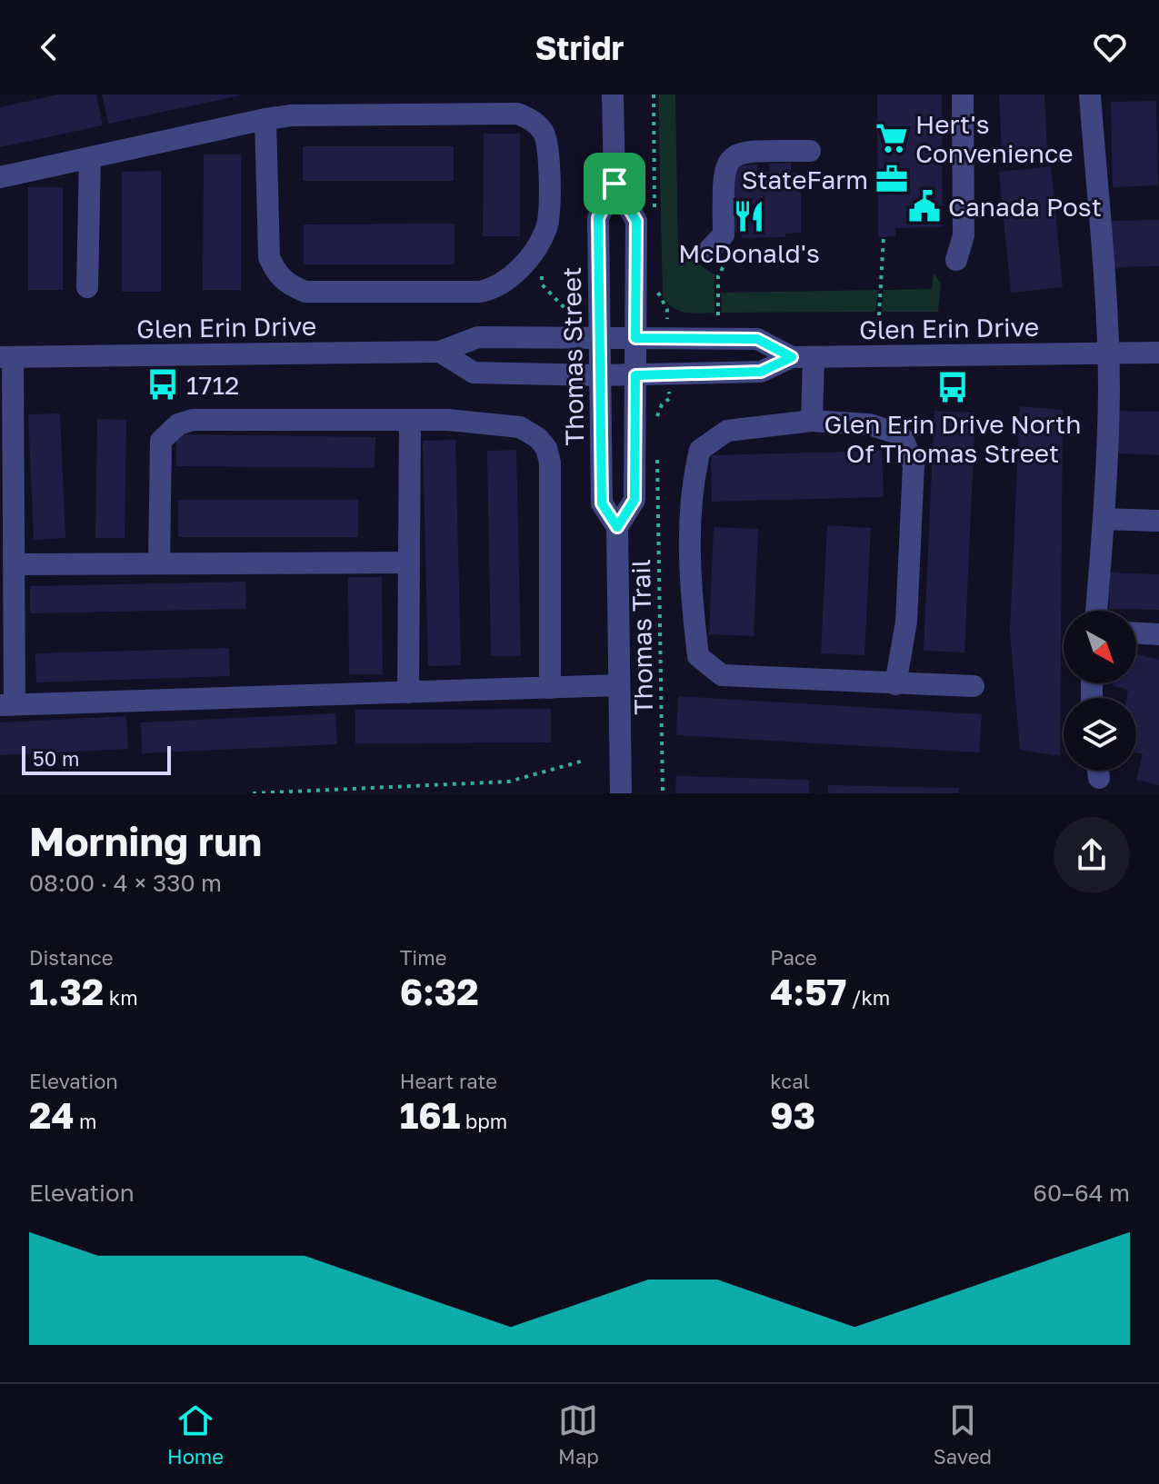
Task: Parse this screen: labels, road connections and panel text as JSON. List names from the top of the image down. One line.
{"streets":{"street":["Glen Erin Drive","Thomas Street"],"path":["Thomas Trail"]},"crossings":[["Glen Erin Drive","Thomas Street"]],"places":{"supermarket":["Hert's Convenience"],"office":["StateFarm"],"public building":["Canada Post"],"restaurant":["McDonald's"],"bus stop":["1712","Glen Erin Drive North Of Thomas Street"]},"scale_bar":"50 m","north":"bottom right","page":{"header":"Stridr","scale":"50 m","heading":["Morning run","08:00 · 4 × 330 m"],"stats":[["Distance","1.32 km"],["Time","6:32"],["Pace","4:57 /km"],["Elevation","24 m"],["Heart rate","161 bpm"],["kcal","93"]],"chart":["Elevation","60–64 m"],"tabs":["Home","Map","Saved"]}}
